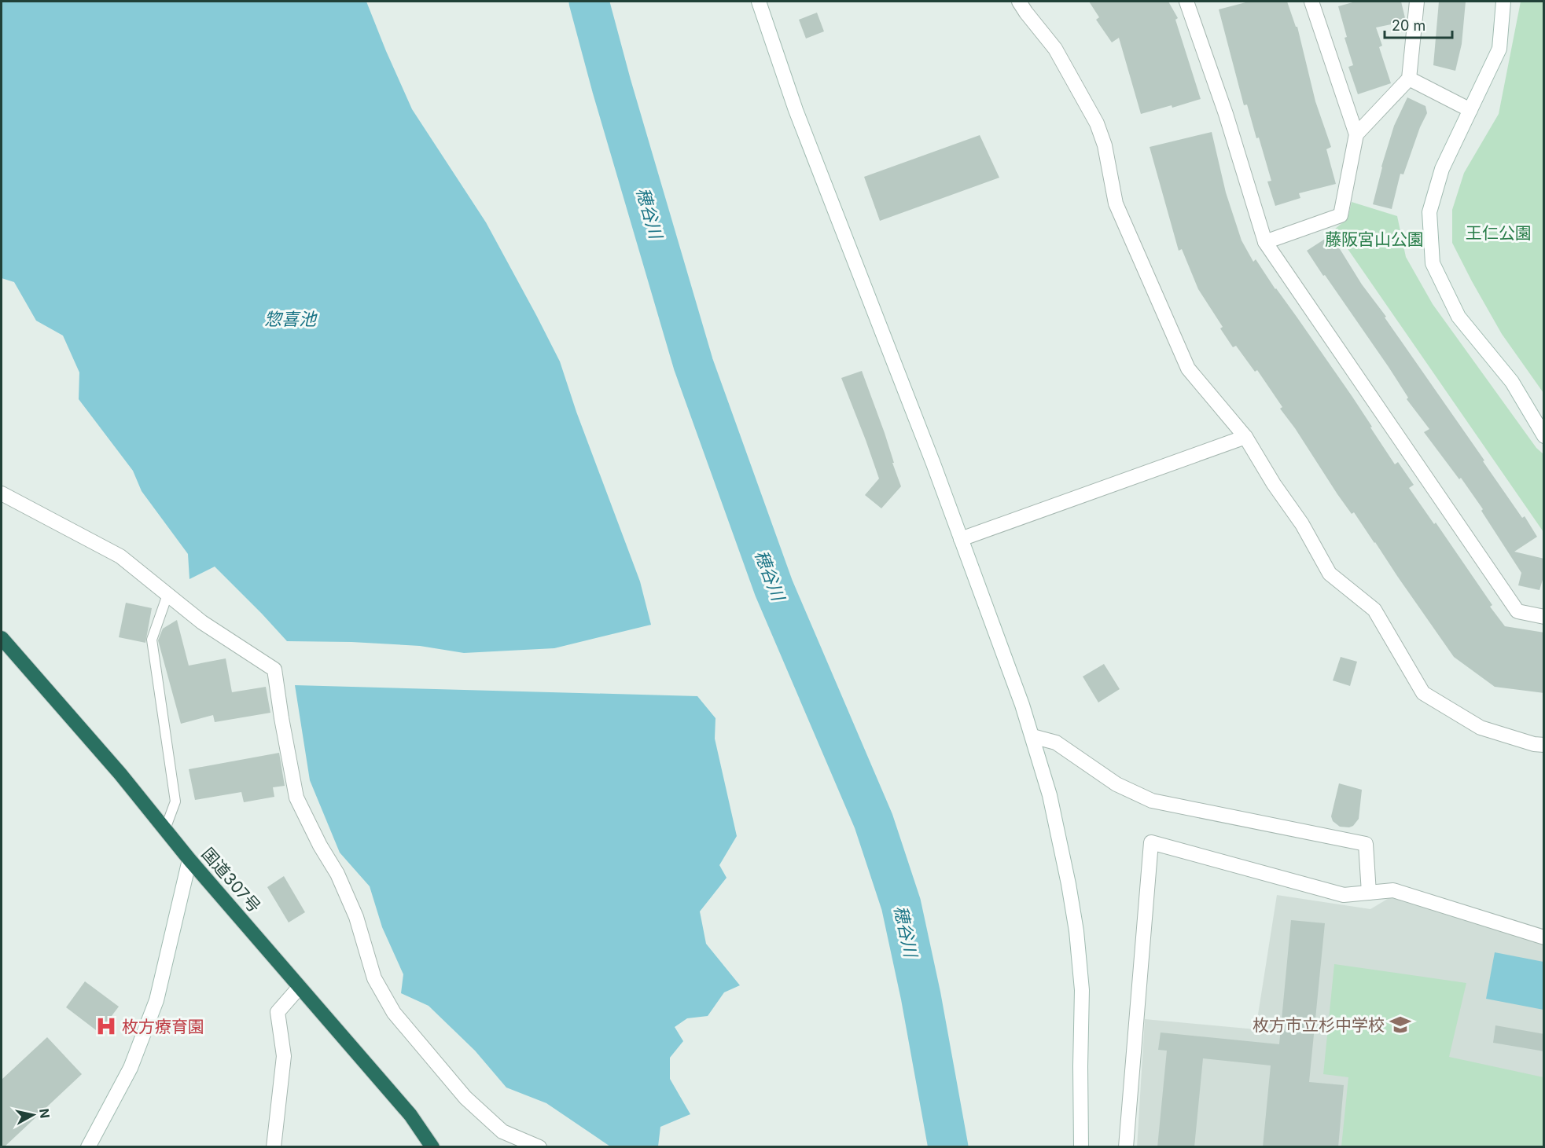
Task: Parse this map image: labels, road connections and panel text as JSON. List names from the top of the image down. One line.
{"streets":{"highway":["国道307号"]},"water":["穂谷川","惣喜池"],"parks":["王仁公園","藤阪宮山公園"],"places":{"school or university":["枚方市立杉中学校"],"hospital":["枚方療育園"]},"scale_bar":"20 m","north":"right"}
